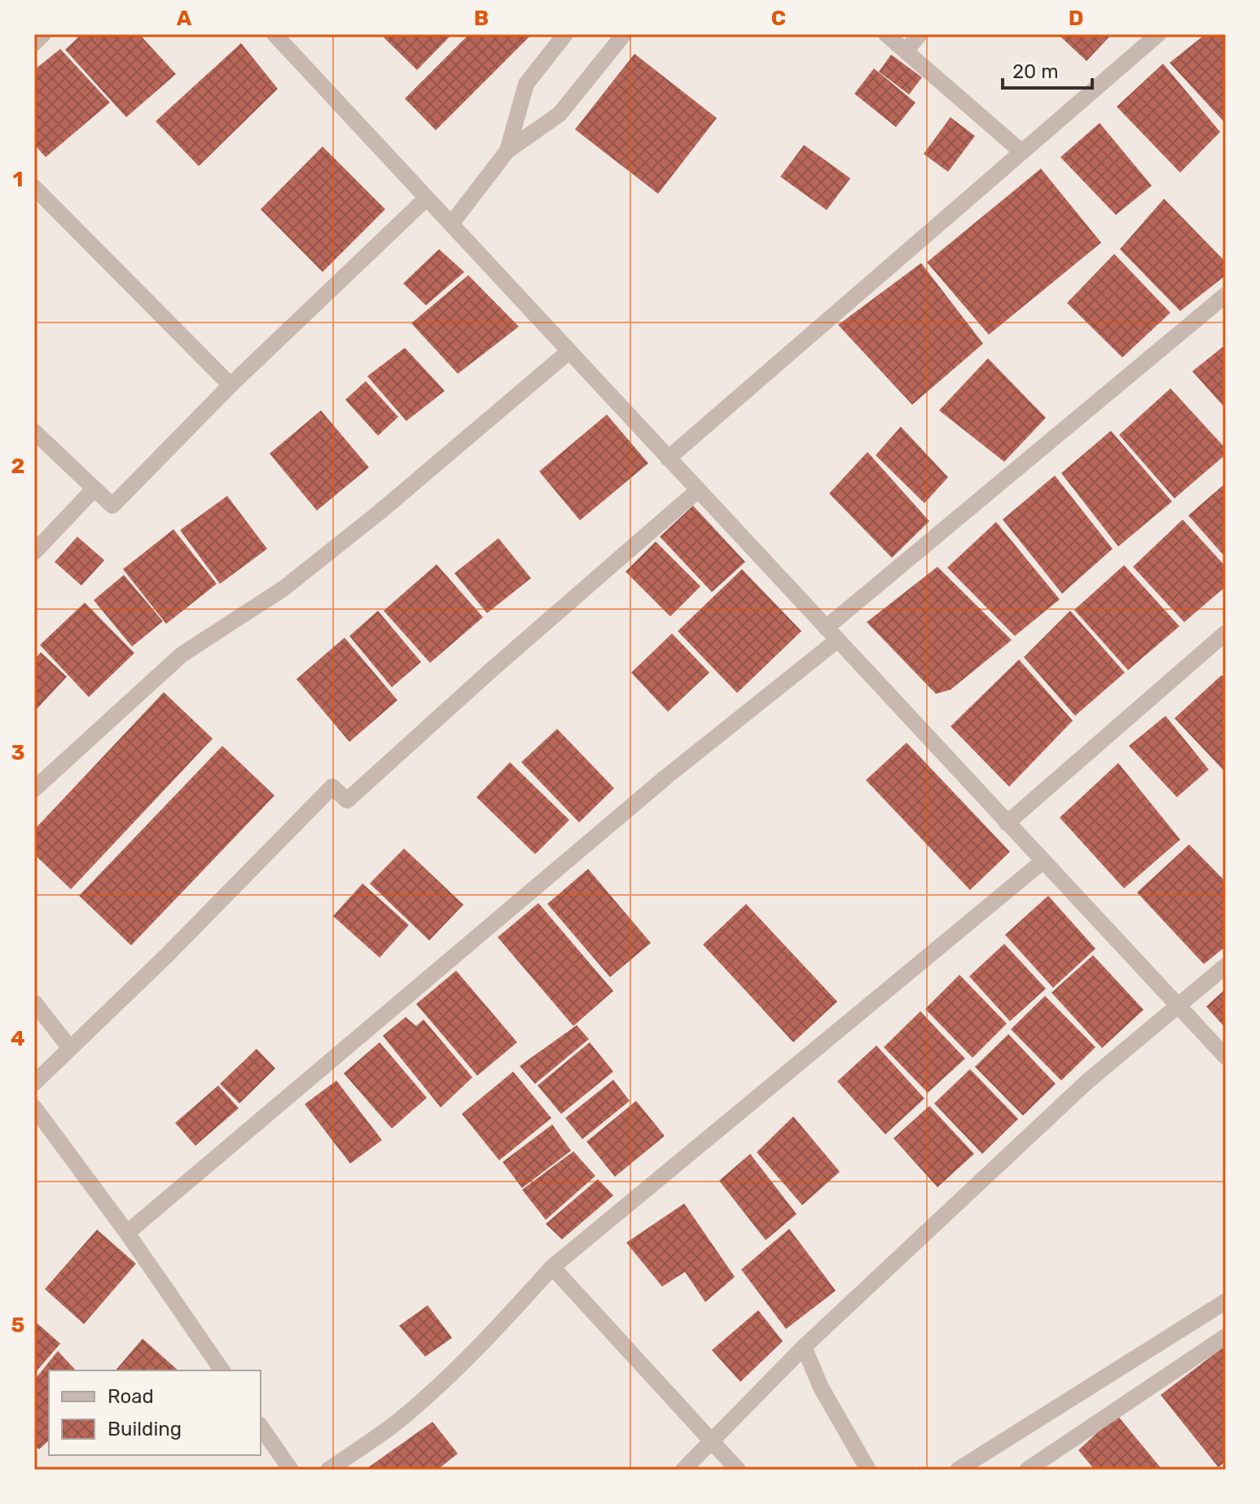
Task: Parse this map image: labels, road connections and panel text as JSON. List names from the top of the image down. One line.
{"legend":["Road","Building"],"scale_bar":"20 m","grid":{"columns":["A","B","C","D"],"rows":["1","2","3","4","5"]}}
